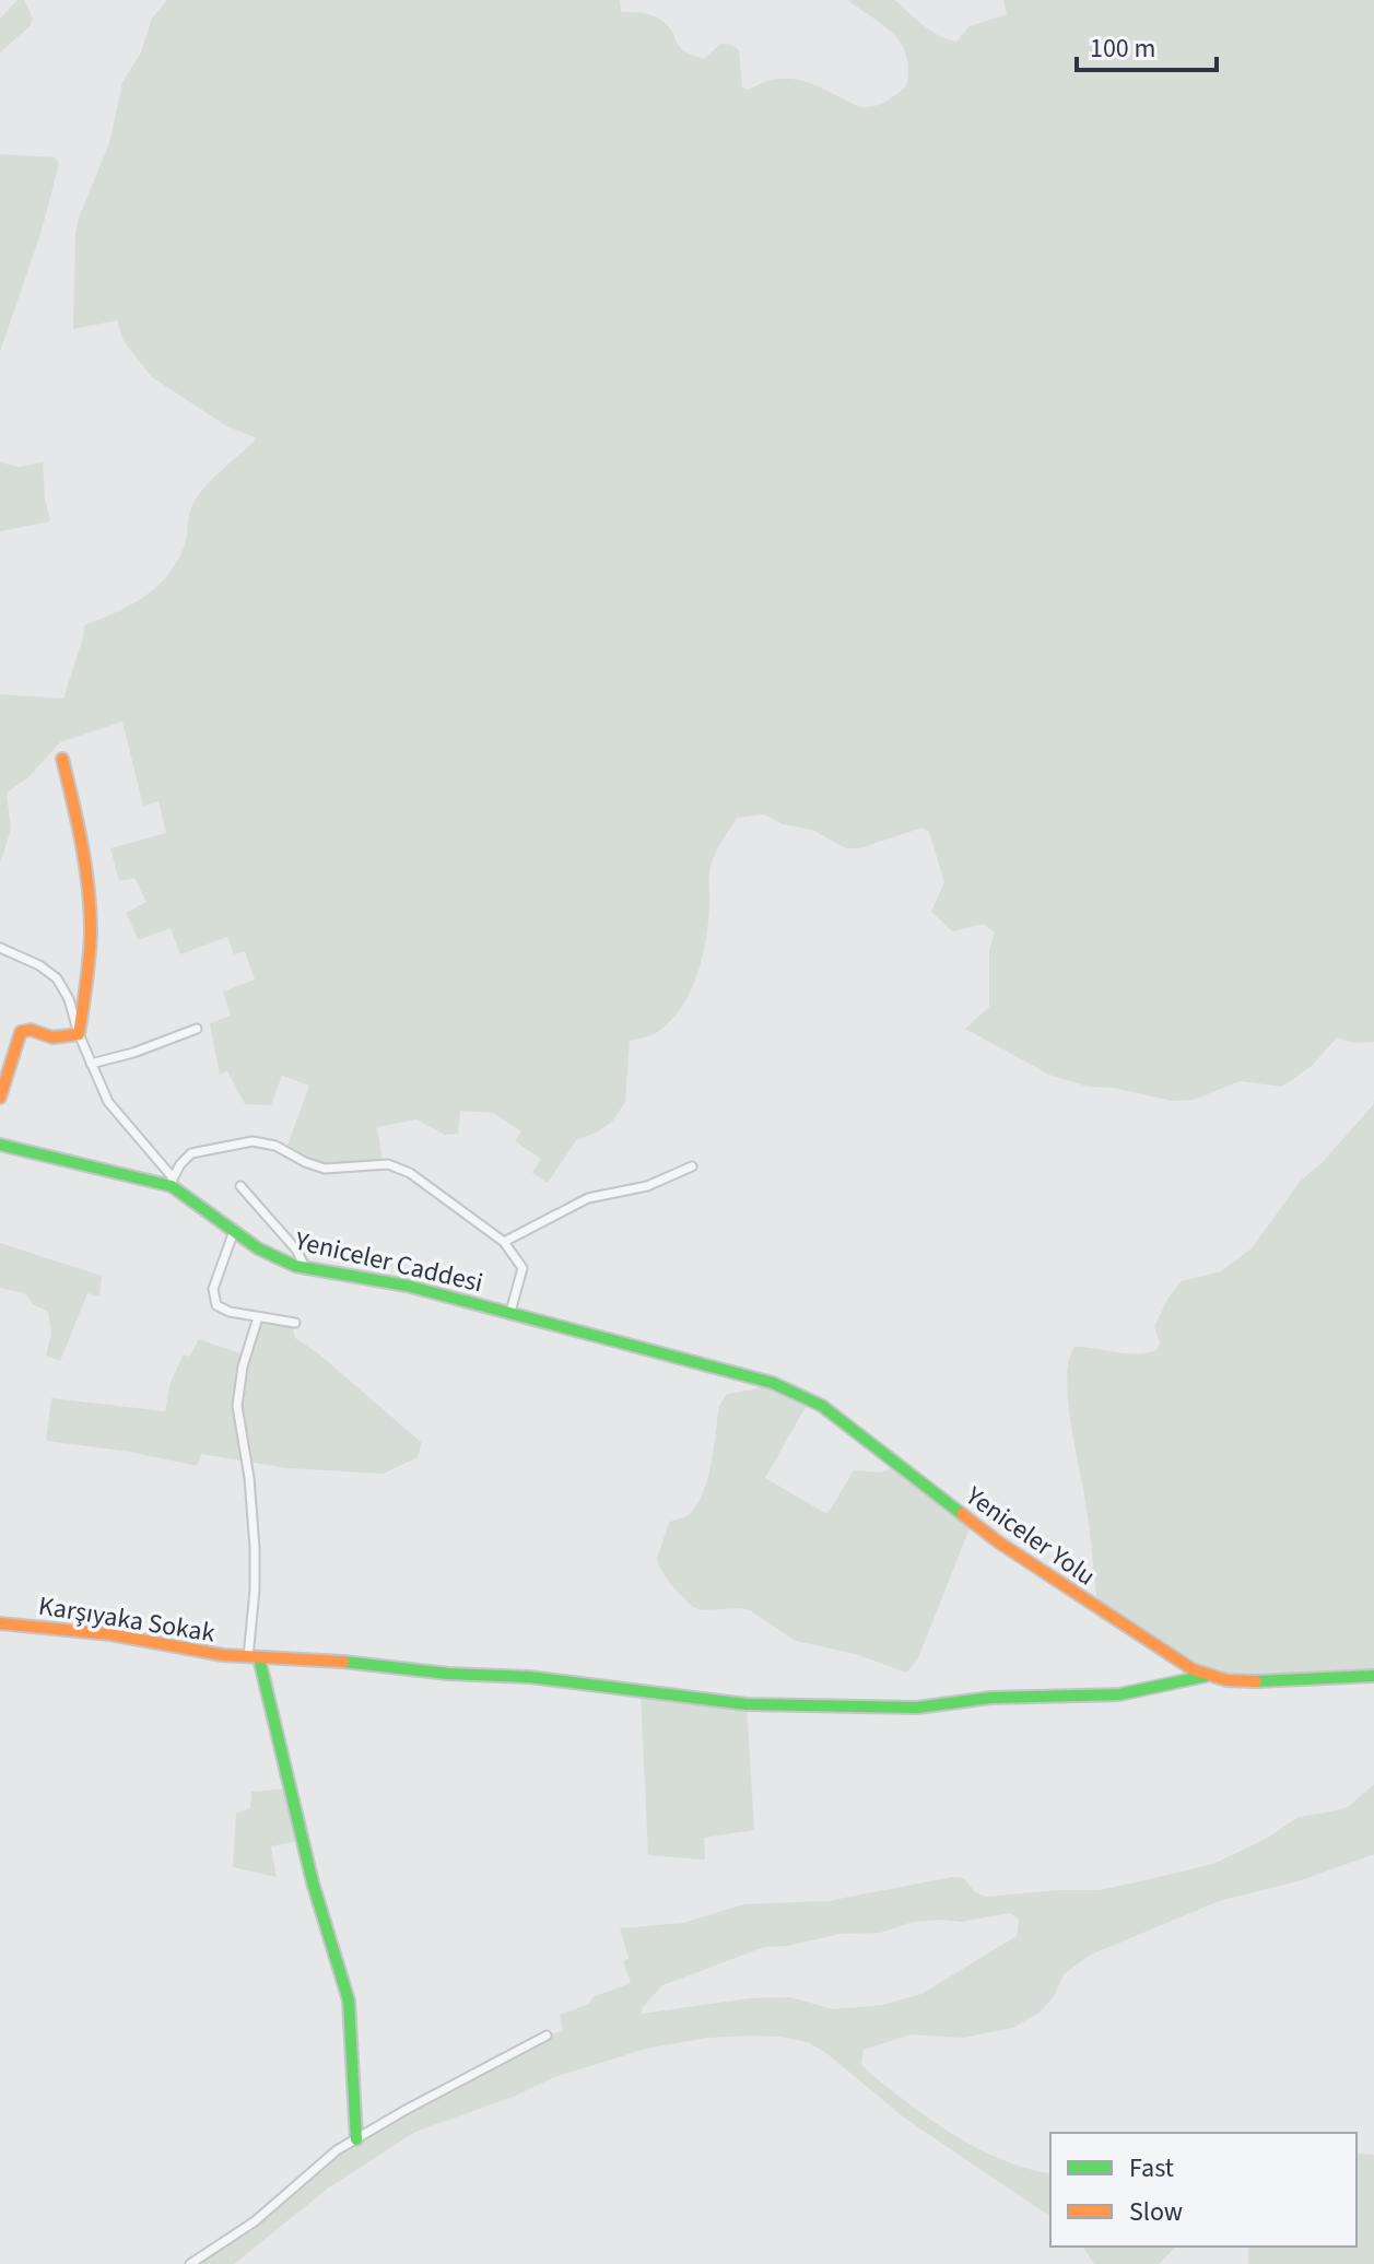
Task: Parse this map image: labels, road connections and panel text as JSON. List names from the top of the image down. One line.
{"streets":{"street":["Yeniceler Caddesi","Yeniceler Yolu","Karşıyaka Sokak"]},"crossings":[["Yeniceler Caddesi","Yeniceler Yolu"],["Yeniceler Yolu","Karşıyaka Sokak"]],"legend":["Fast","Slow"],"scale_bar":"100 m"}
